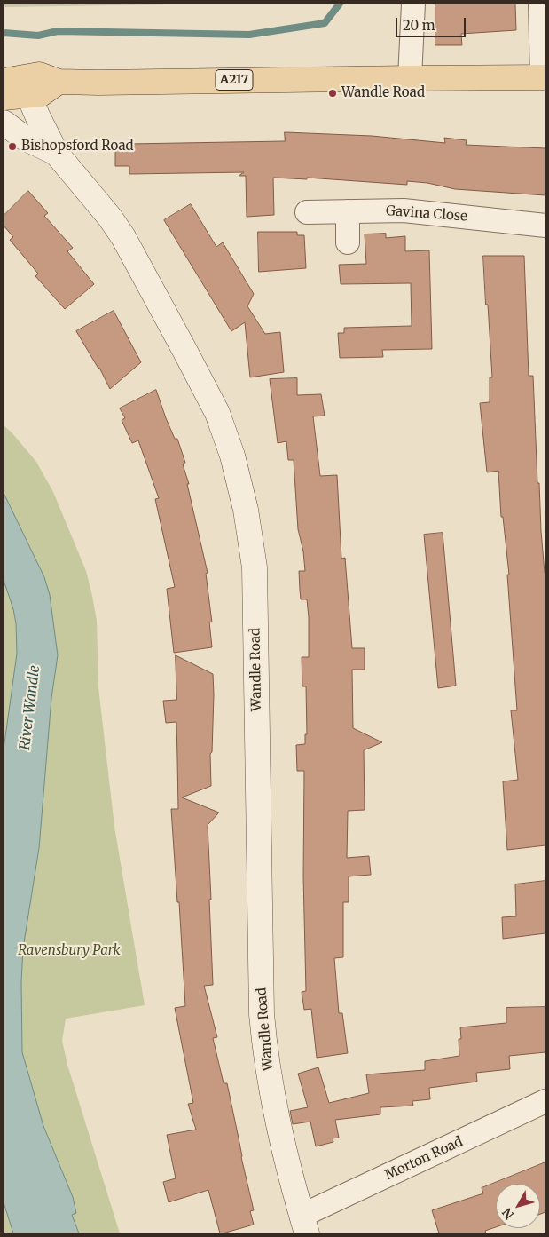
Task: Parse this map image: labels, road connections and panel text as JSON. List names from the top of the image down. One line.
{"streets":{"main road":["A217"],"street":["Gavina Close","Wandle Road","Morton Road"]},"crossings":[["A217","Wandle Road"],["Wandle Road","Morton Road"]],"water":["River Wandle"],"parks":["Ravensbury Park"],"places":["Wandle Road","Bishopsford Road"],"scale_bar":"20 m","north":"bottom left"}
